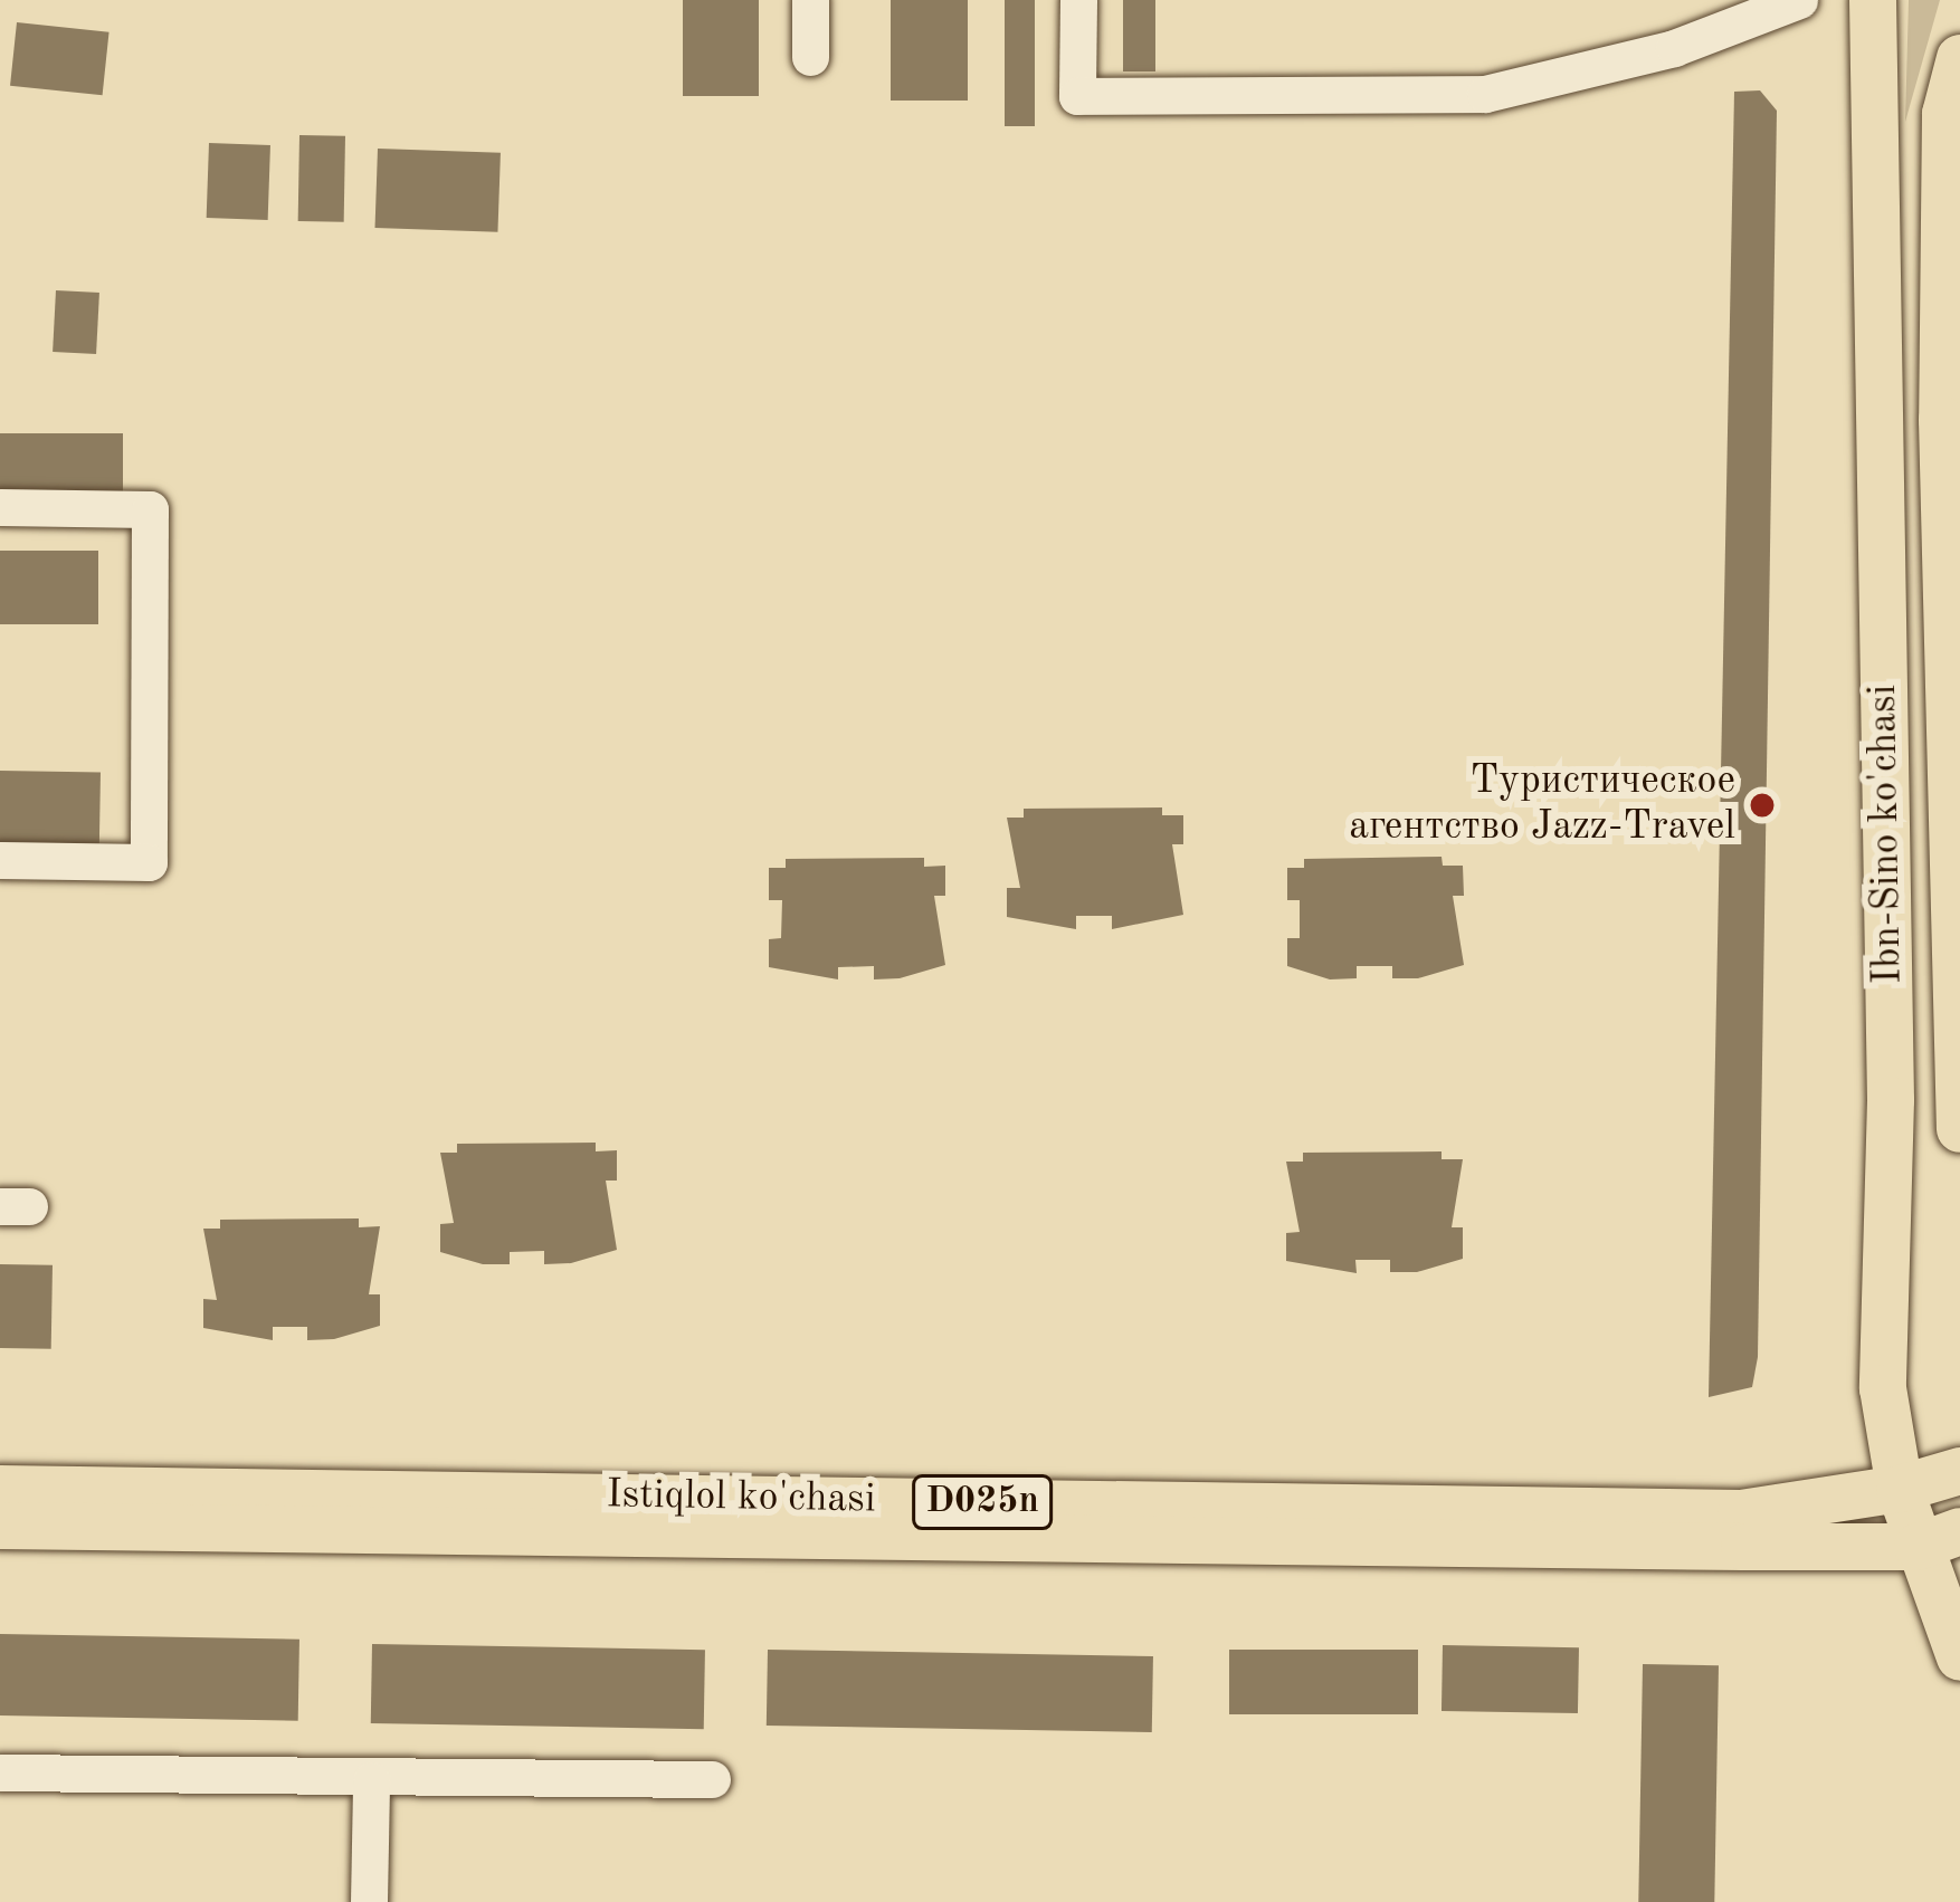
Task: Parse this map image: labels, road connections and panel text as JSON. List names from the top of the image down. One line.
{"streets":{"main road":["Ibn-Sino ko'chasi","Istiqlol ko'chasi","D025n"]},"crossings":[["Ibn-Sino ko'chasi","Istiqlol ko'chasi"]],"places":["Туристическое агентство Jazz-Travel"]}
